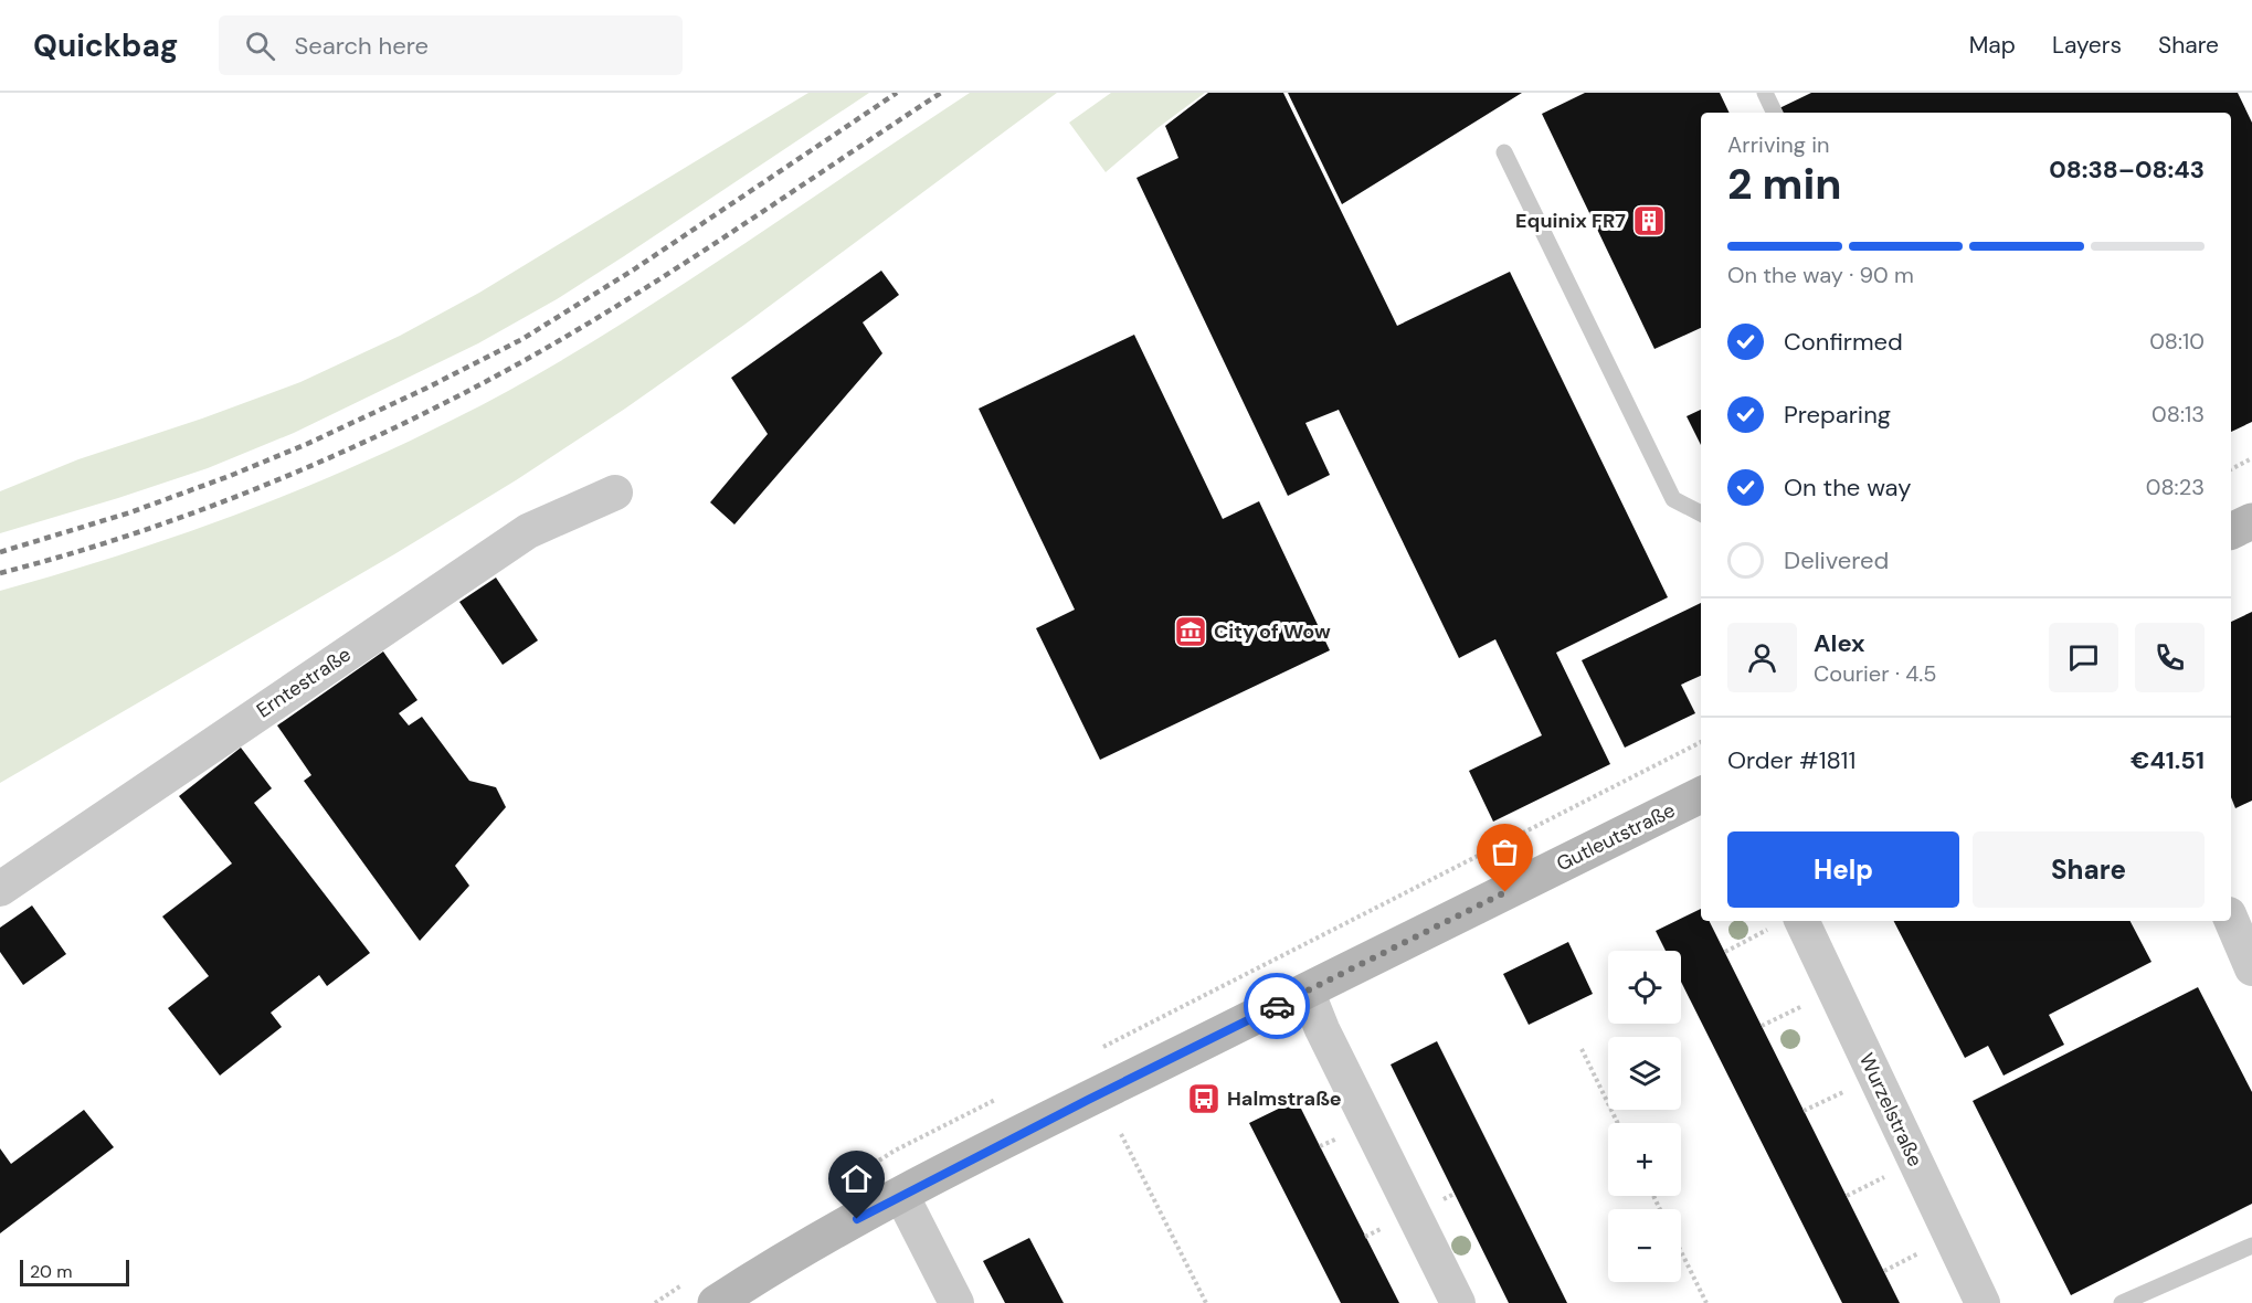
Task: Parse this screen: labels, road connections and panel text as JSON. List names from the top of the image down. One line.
{"streets":{"main road":["Gutleutstraße"],"street":["Erntestraße","Wurzelstraße"]},"places":{"building":["Equinix FR7"],"museum":["City of Wow"],"bus stop":["Halmstraße"]},"scale_bar":"20 m","page":{"header":"Quickbag","search":"Search here","nav":["Map","Layers","Share"],"heading":["2 min","Arriving in","08:38–08:43"],"panel":["Alex","Courier · 4.5","Order #1811","€41.51"],"bar":"On the way · 90 m","list":[["Confirmed","08:10"],["Preparing","08:13"],["On the way","08:23"],"Delivered"],"buttons":["Help","Share"],"map_buttons":["+","−"],"scale":"20 m"}}
